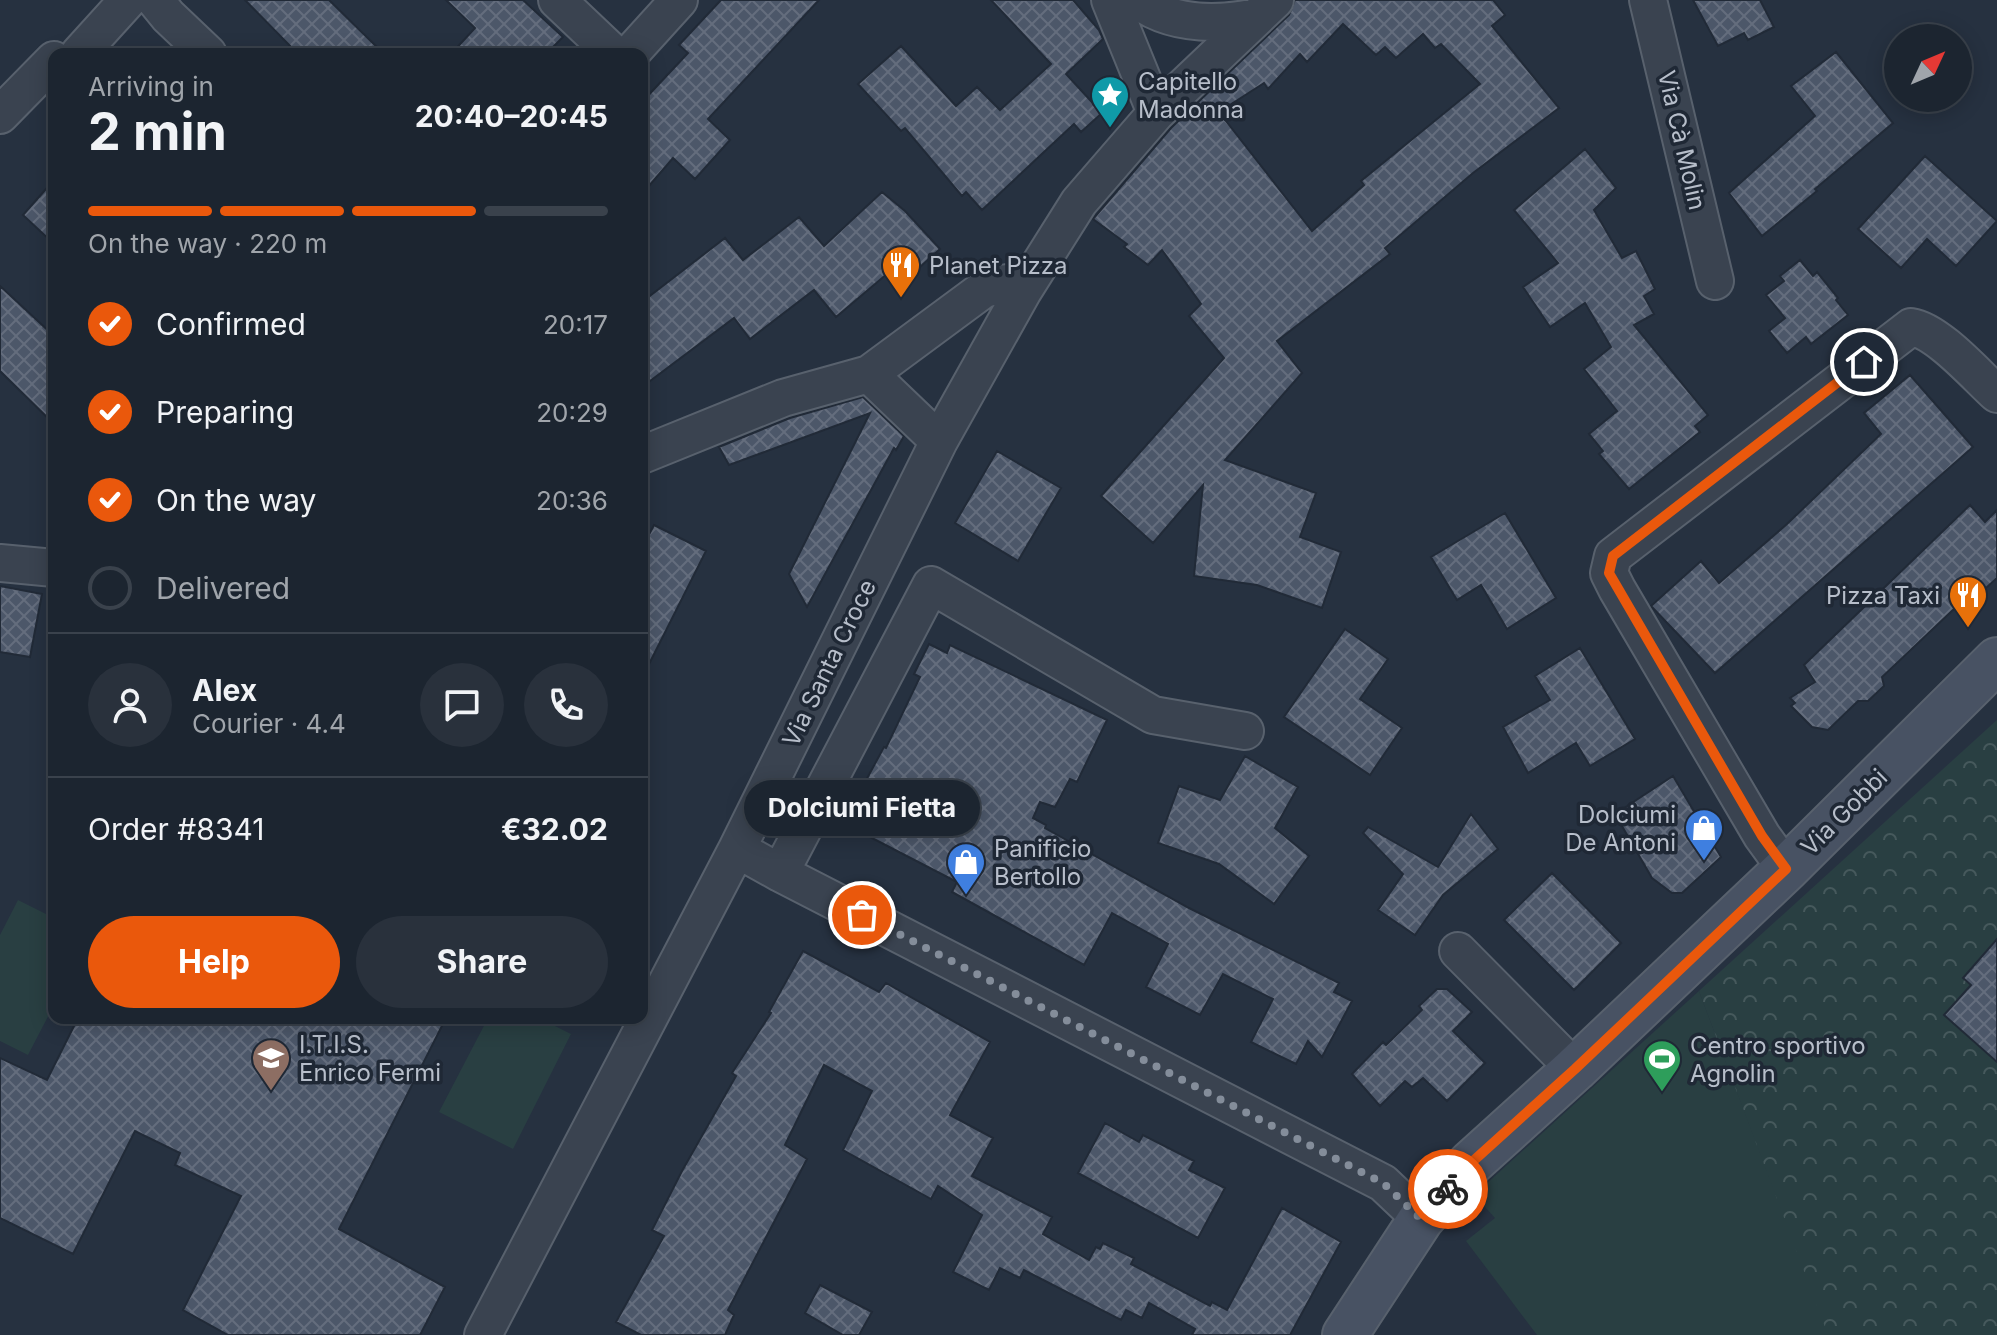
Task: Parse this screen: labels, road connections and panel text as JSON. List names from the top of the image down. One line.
{"streets":{"street":["Via Cà Molin","Via Santa Croce","Via Gobbi"]},"places":{"place":["Capitello Madonna"],"restaurant":["Planet Pizza","Pizza Taxi"],"shop":["Dolciumi De Antoni","Panificio Bertollo"],"other":["Dolciumi Fietta"],"school or university":["I.T.I.S. Enrico Fermi"],"sports":["Centro sportivo Agnolin"]},"north":"top right","page":{"heading":["2 min","Arriving in","20:40–20:45"],"panel":["Alex","Courier · 4.4","Order #8341","€32.02"],"bar":"On the way · 220 m","list":[["Confirmed","20:17"],["Preparing","20:29"],["On the way","20:36"],"Delivered"],"bubble":"Dolciumi Fietta","buttons":["Help","Share"]}}
